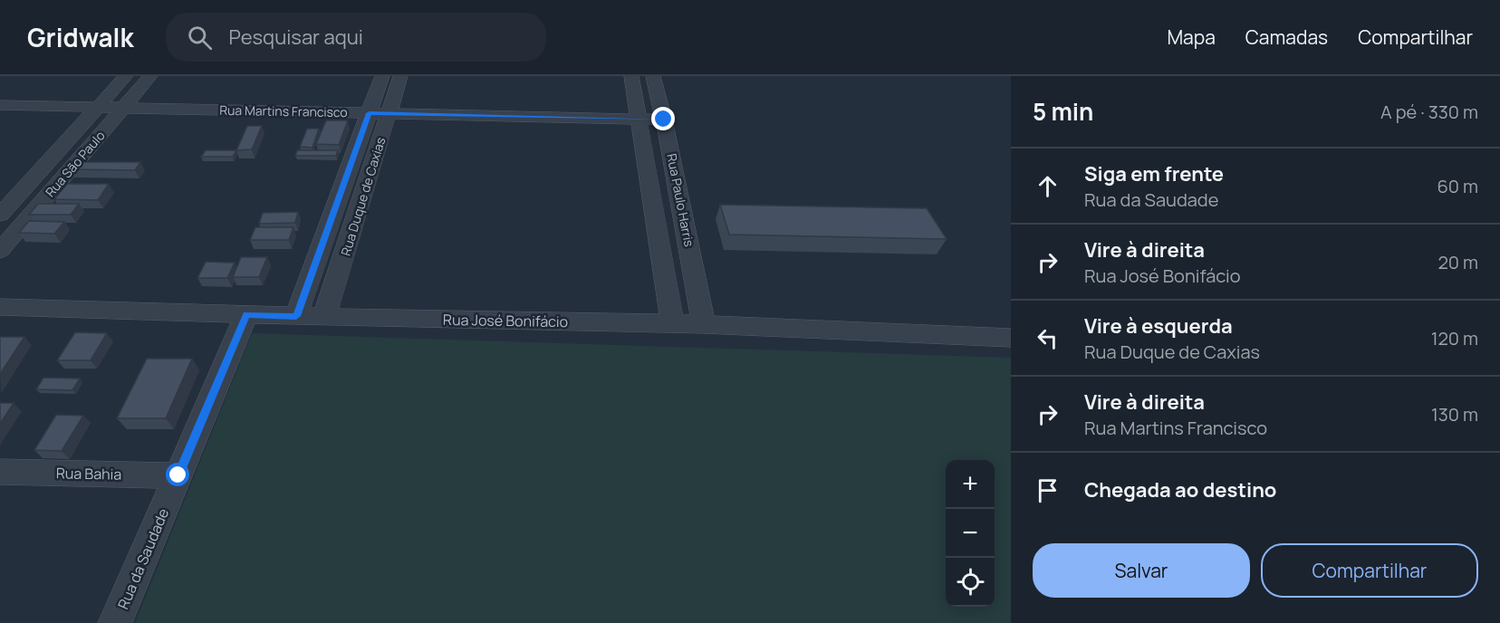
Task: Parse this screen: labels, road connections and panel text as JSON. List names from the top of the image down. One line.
{"streets":{"street":["Rua Martins Francisco","Rua São Paulo","Rua Duque de Caxias","Rua Paulo Harris","Rua José Bonifácio","Rua Bahia","Rua da Saudade"]},"crossings":[["Rua Martins Francisco","Rua São Paulo"],["Rua Martins Francisco","Rua Duque de Caxias"],["Rua Martins Francisco","Rua Paulo Harris"],["Rua Duque de Caxias","Rua José Bonifácio"],["Rua Paulo Harris","Rua José Bonifácio"],["Rua José Bonifácio","Rua da Saudade"],["Rua Bahia","Rua da Saudade"]],"page":{"header":"Gridwalk","search":"Pesquisar aqui","nav":["Mapa","Camadas","Compartilhar"],"heading":["5 min","A pé · 330 m"],"list":[["Siga em frente","Rua da Saudade","60 m"],["Vire à direita","Rua José Bonifácio","20 m"],["Vire à esquerda","Rua Duque de Caxias","120 m"],["Vire à direita","Rua Martins Francisco","130 m"],"Chegada ao destino"],"map_buttons":["+","−"],"buttons":["Salvar","Compartilhar"]}}
